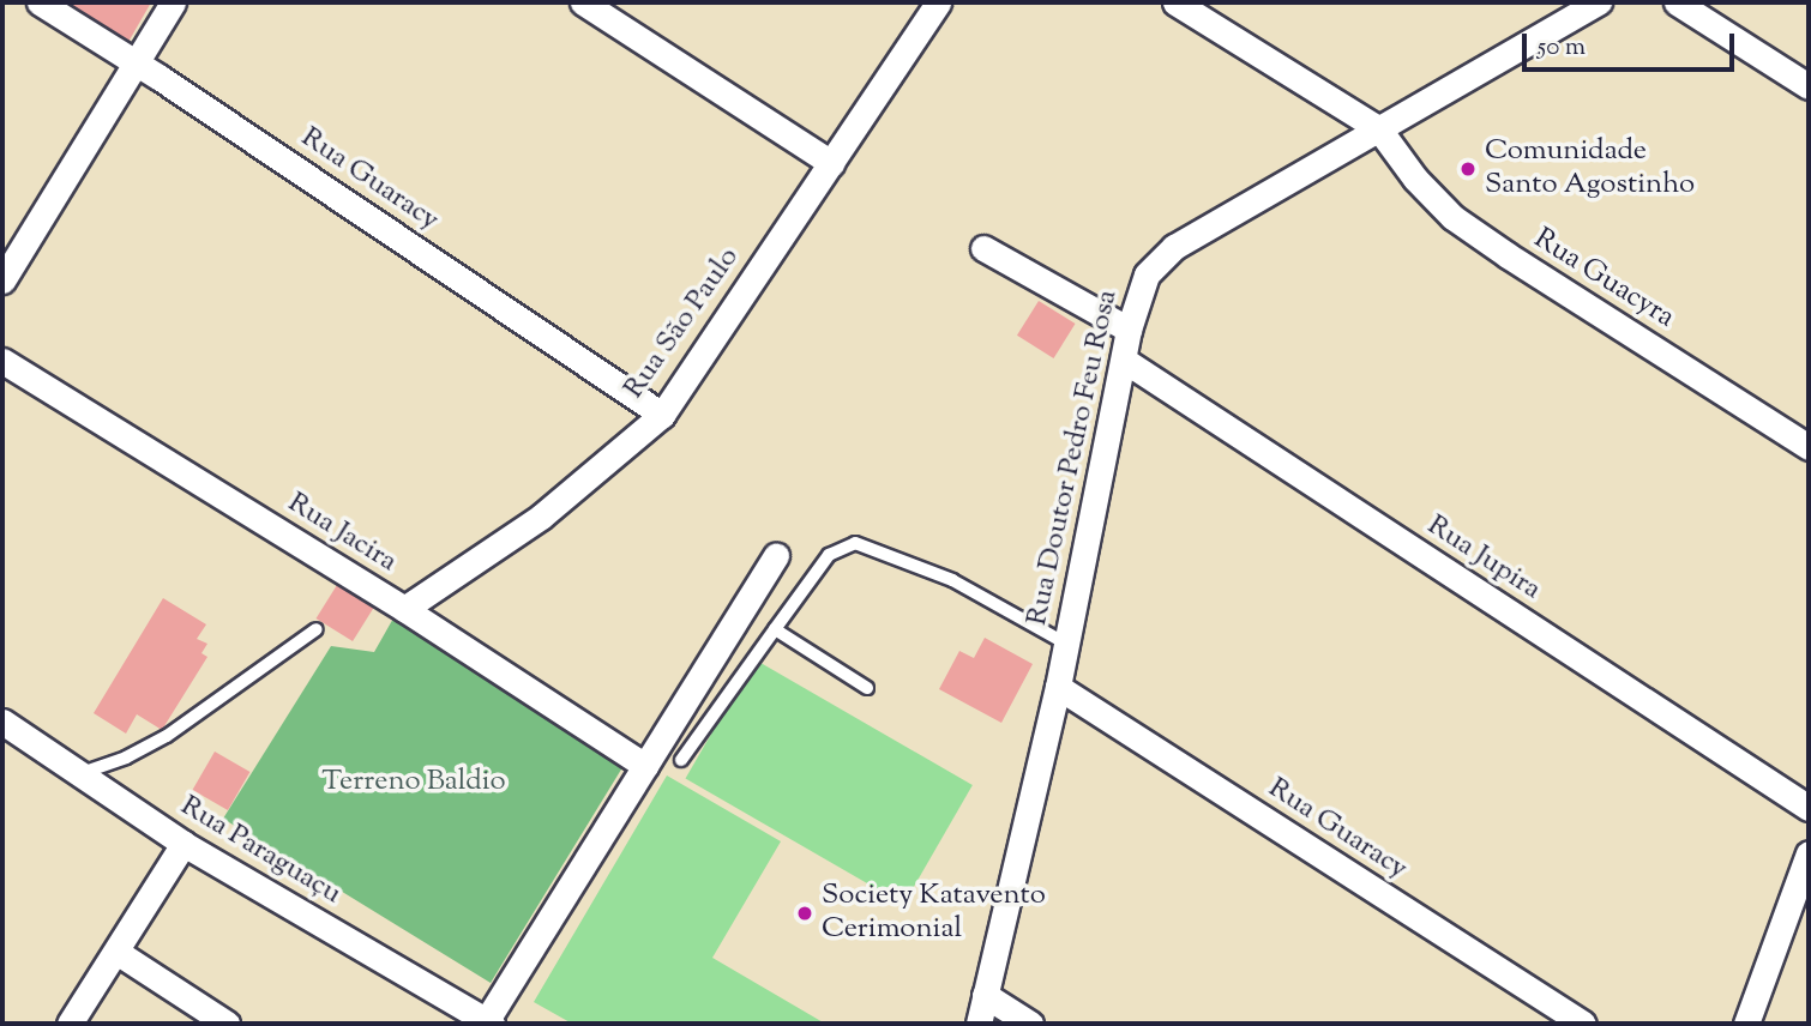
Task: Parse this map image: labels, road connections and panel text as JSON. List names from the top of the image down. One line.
{"streets":{"street":["Rua Guaracy","Rua Guacyra","Rua São Paulo","Rua Doutor Pedro Feu Rosa","Rua Jacira","Rua Jupira","Rua Paraguaçu"]},"crossings":[["Rua Guaracy","Rua São Paulo"],["Rua Guaracy","Rua Doutor Pedro Feu Rosa"],["Rua Guacyra","Rua Doutor Pedro Feu Rosa"],["Rua São Paulo","Rua Jacira"],["Rua Doutor Pedro Feu Rosa","Rua Jupira"]],"parks":["Terreno Baldio"],"places":["Comunidade Santo Agostinho","Society Katavento Cerimonial"],"scale_bar":"50 m"}
